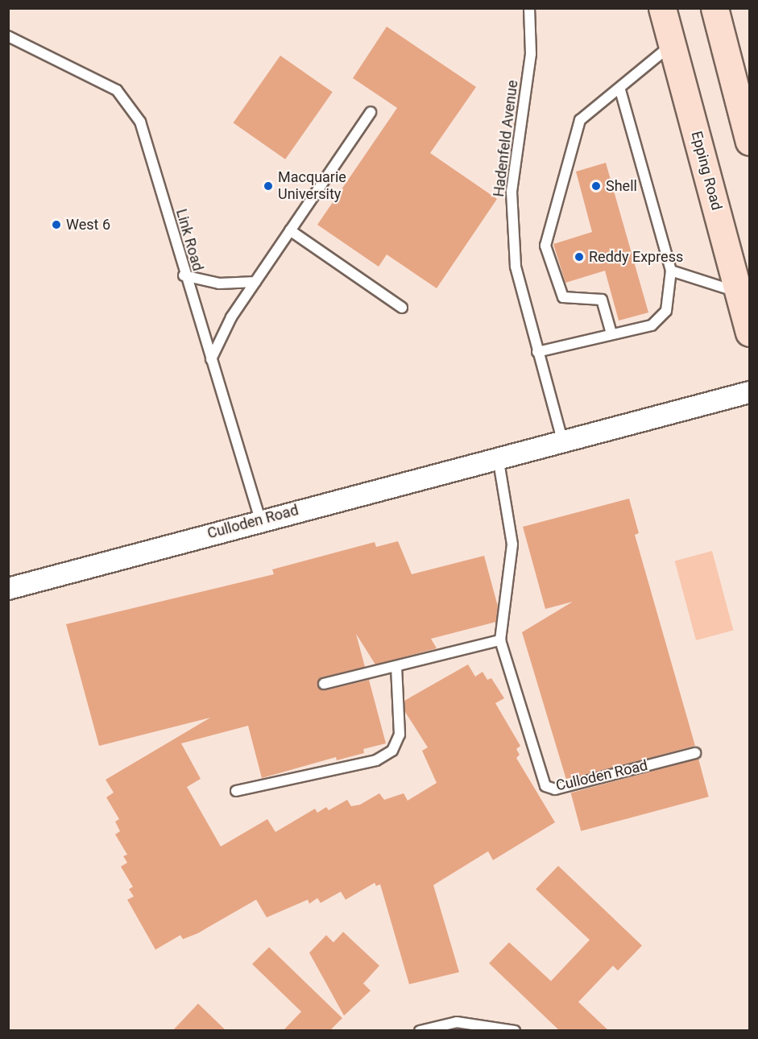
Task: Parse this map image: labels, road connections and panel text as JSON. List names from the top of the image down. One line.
{"streets":{"main road":["Epping Road"],"street":["Culloden Road"],"lane":["Hadenfeld Avenue","Link Road"]},"crossings":[["Hadenfeld Avenue","Culloden Road"],["Link Road","Culloden Road"]],"places":["Macquarie University","Shell","West 6","Reddy Express"]}
